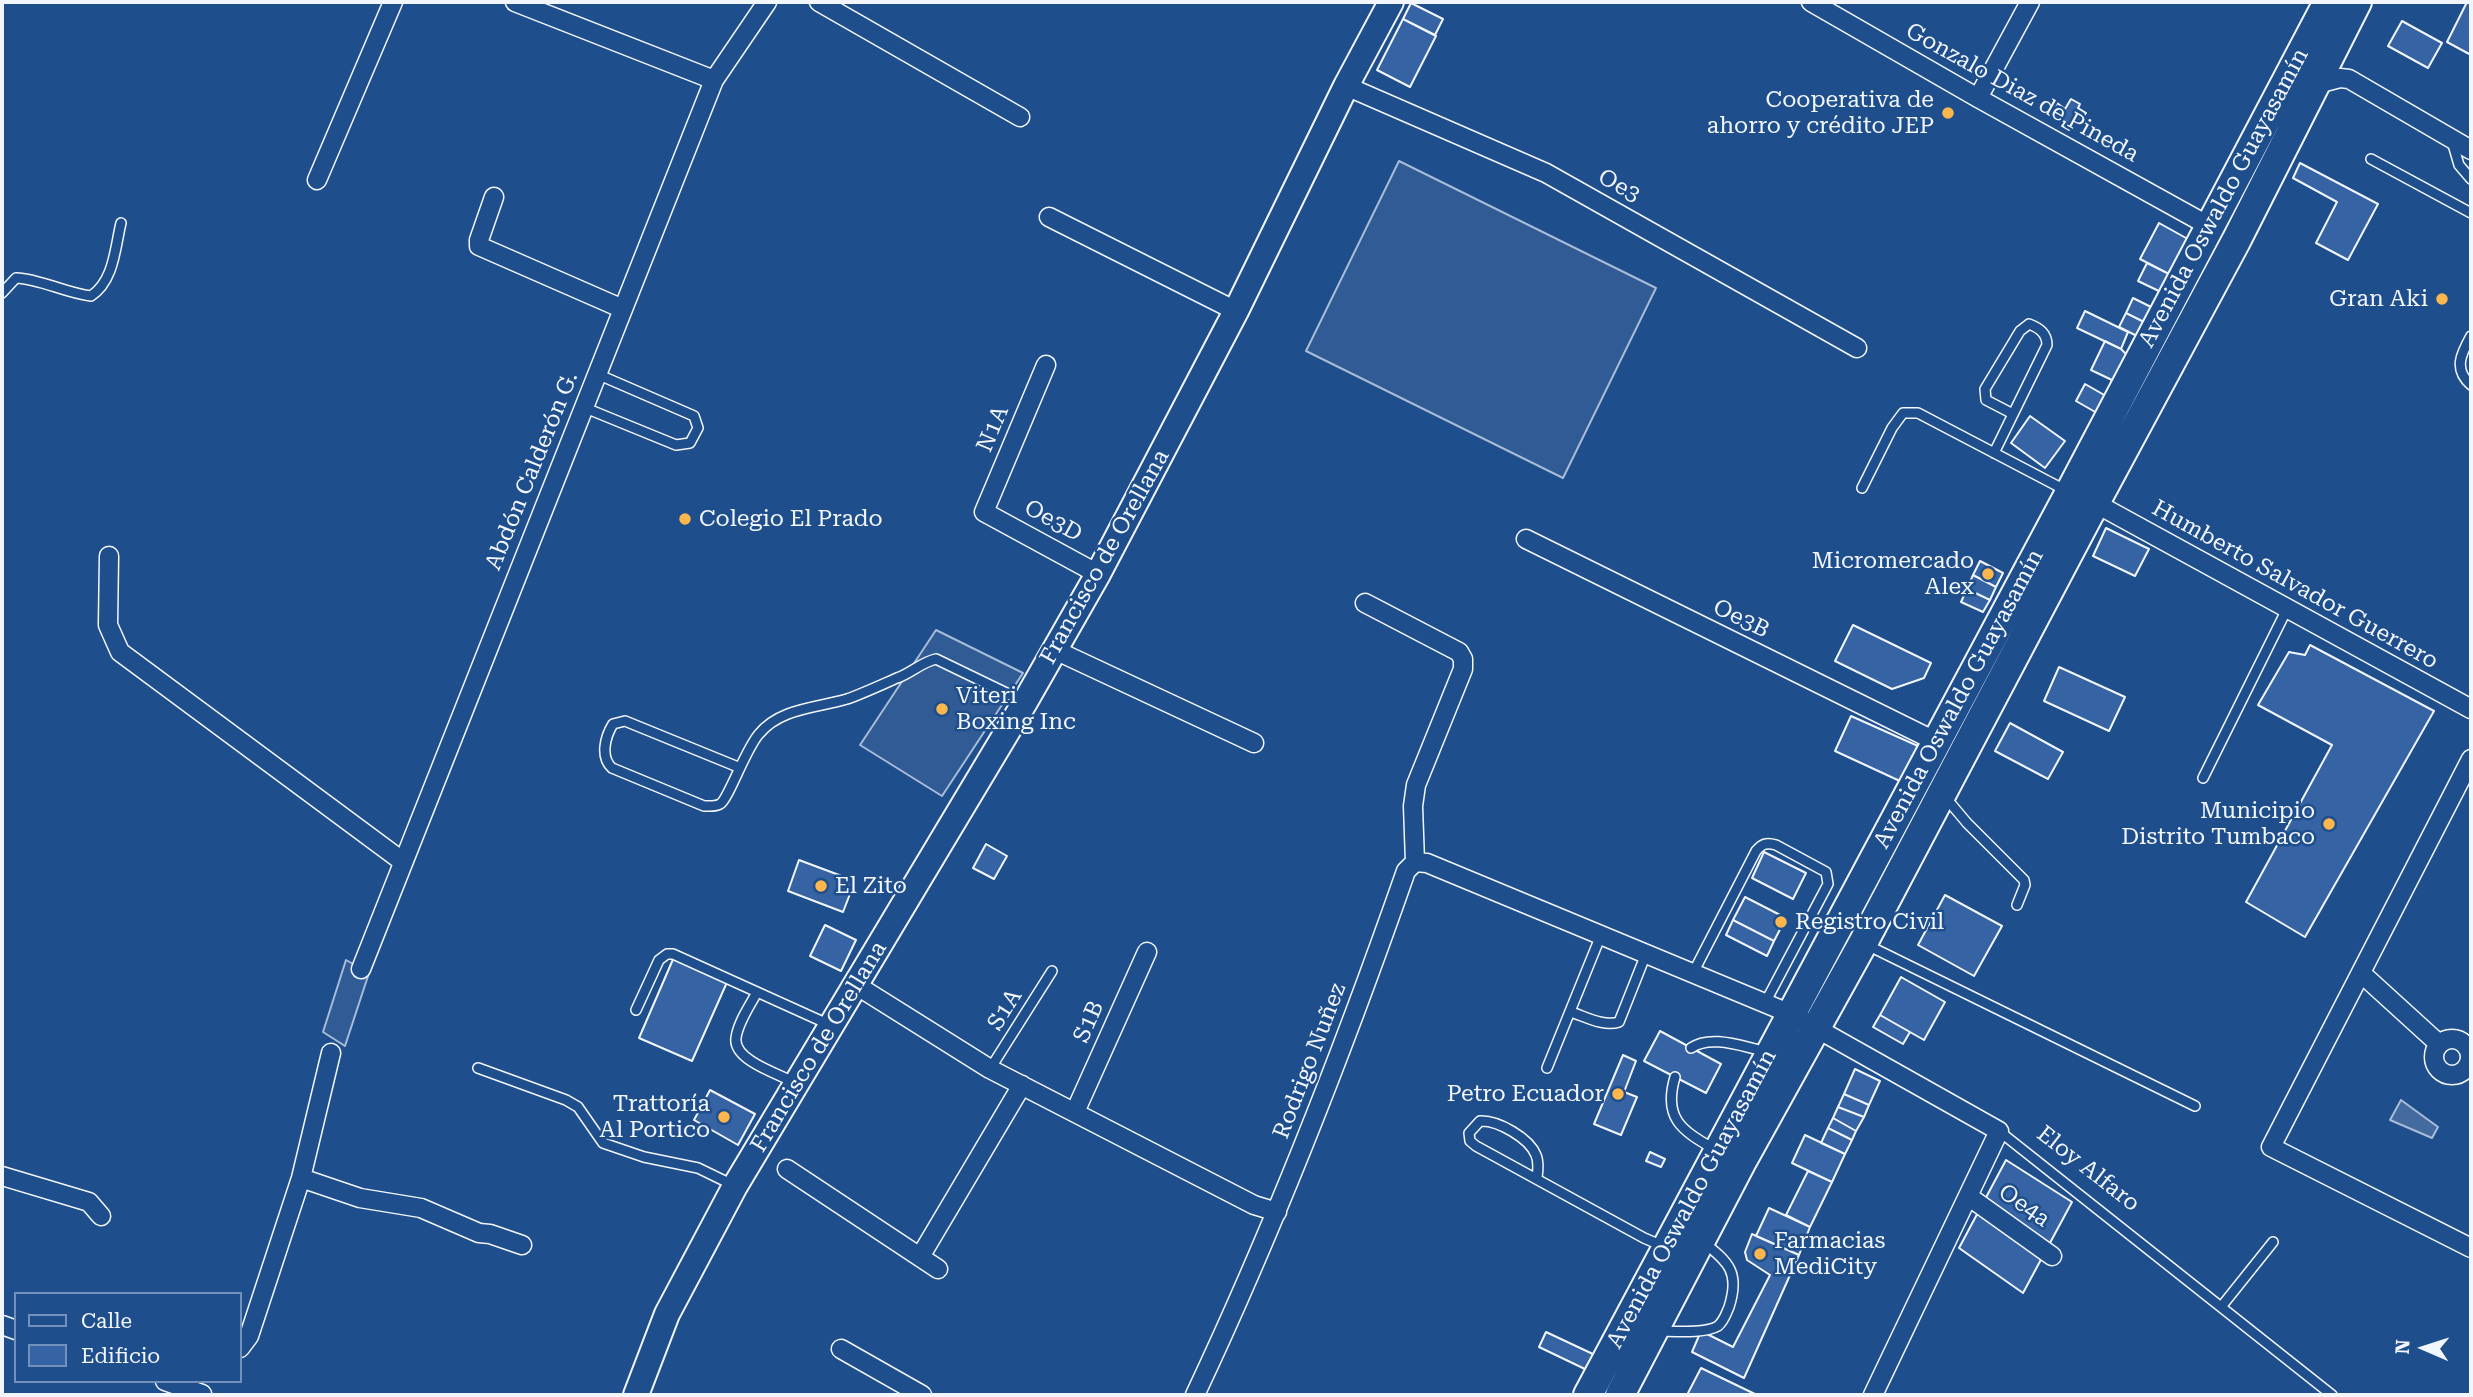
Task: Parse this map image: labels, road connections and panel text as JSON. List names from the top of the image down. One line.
{"streets":{"main road":["Avenida Oswaldo Guayasamín"],"street":["Gonzalo Diaz de Pineda","Oe3","N1A","Abdón Calderón G.","Oe3D","Francisco de Orellana","Humberto Salvador Guerrero","Oe3B","S1B","Rodrigo Nuñez","Eloy Alfaro","Oe4a"],"lane":["S1A"]},"crossings":[["Gonzalo Diaz de Pineda","Avenida Oswaldo Guayasamín"],["Oe3","Francisco de Orellana"],["Avenida Oswaldo Guayasamín","Humberto Salvador Guerrero"],["Avenida Oswaldo Guayasamín","Oe3B"],["Avenida Oswaldo Guayasamín","Eloy Alfaro"],["N1A","Oe3D"],["Oe3D","Francisco de Orellana"]],"places":["Cooperativa de ahorro y crédito JEP","Gran Aki","Colegio El Prado","Micromercado Alex","Viteri Boxing Inc","Municipio Distrito Tumbaco","El Zito","Registro Civil","Petro Ecuador","Trattoría Al Portico","Farmacias MediCity"],"legend":["Calle","Edificio"],"north":"left"}
